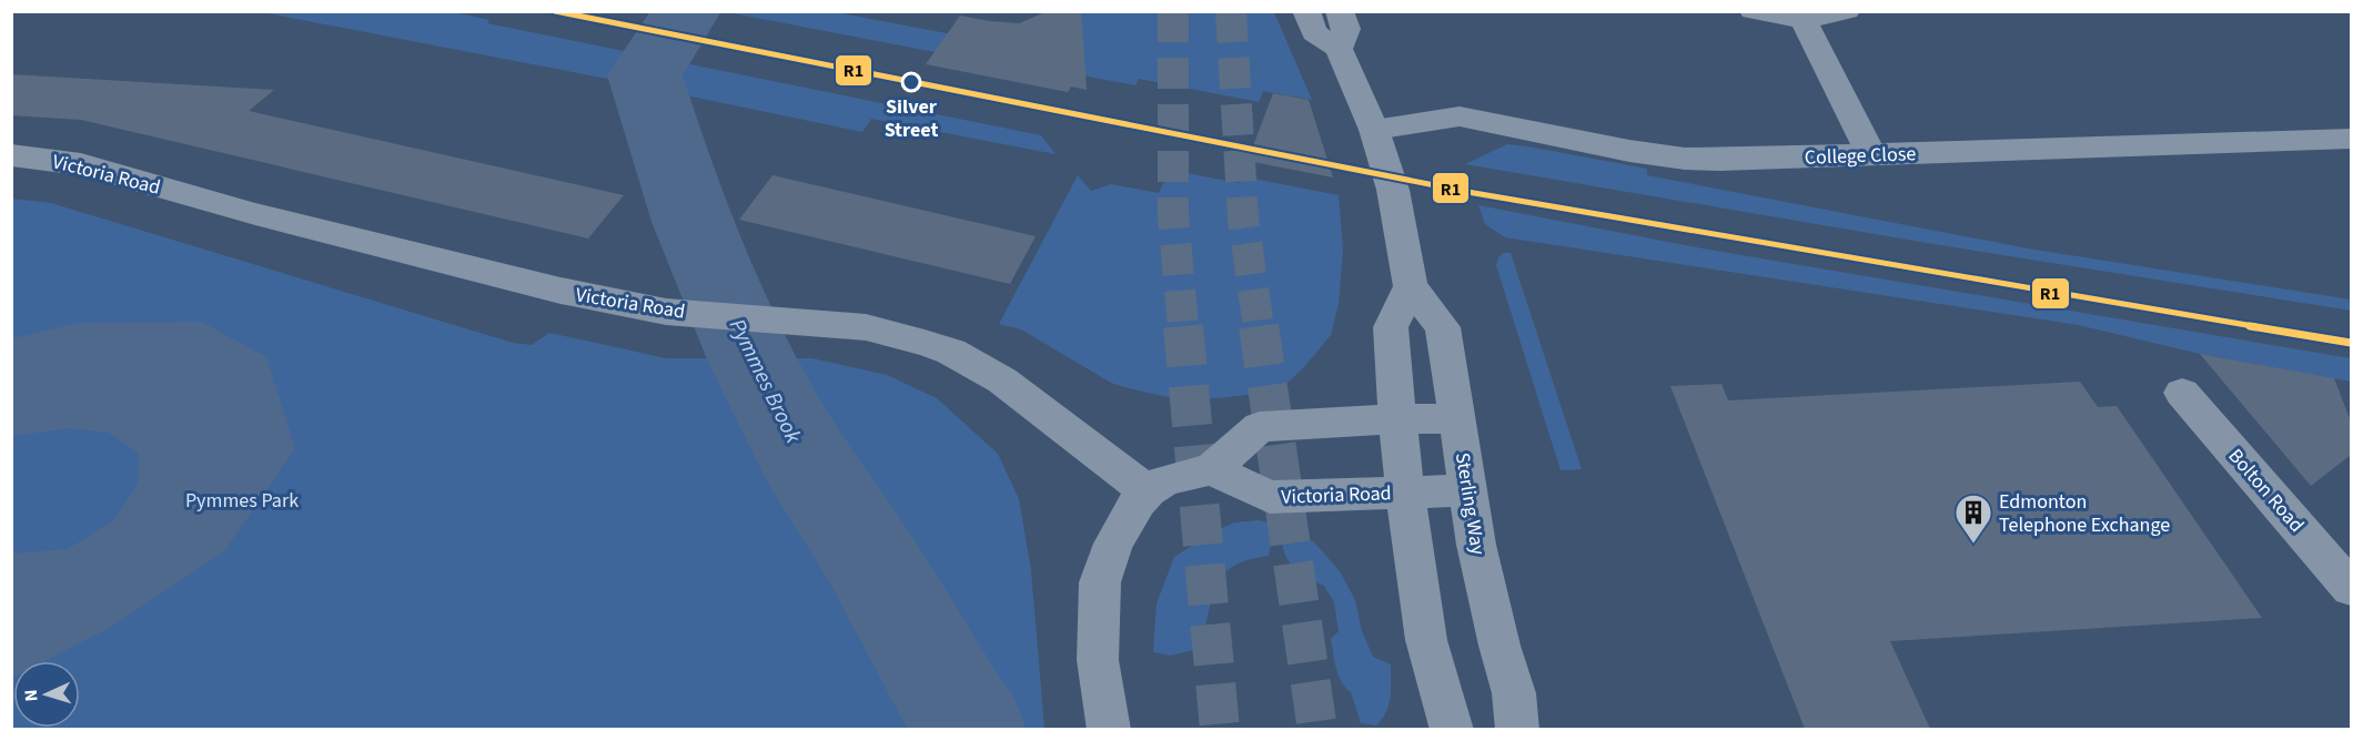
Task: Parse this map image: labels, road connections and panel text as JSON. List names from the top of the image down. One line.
{"streets":{"street":["College Close","Victoria Road","Bolton Road","Sterling Way"]},"crossings":[["College Close","Sterling Way"],["Victoria Road","Sterling Way"]],"water":["Pymmes Brook"],"parks":["Pymmes Park"],"places":{"other":["Silver Street"],"building":["Edmonton Telephone Exchange"]},"lines":["transit line R1"],"north":"left"}
